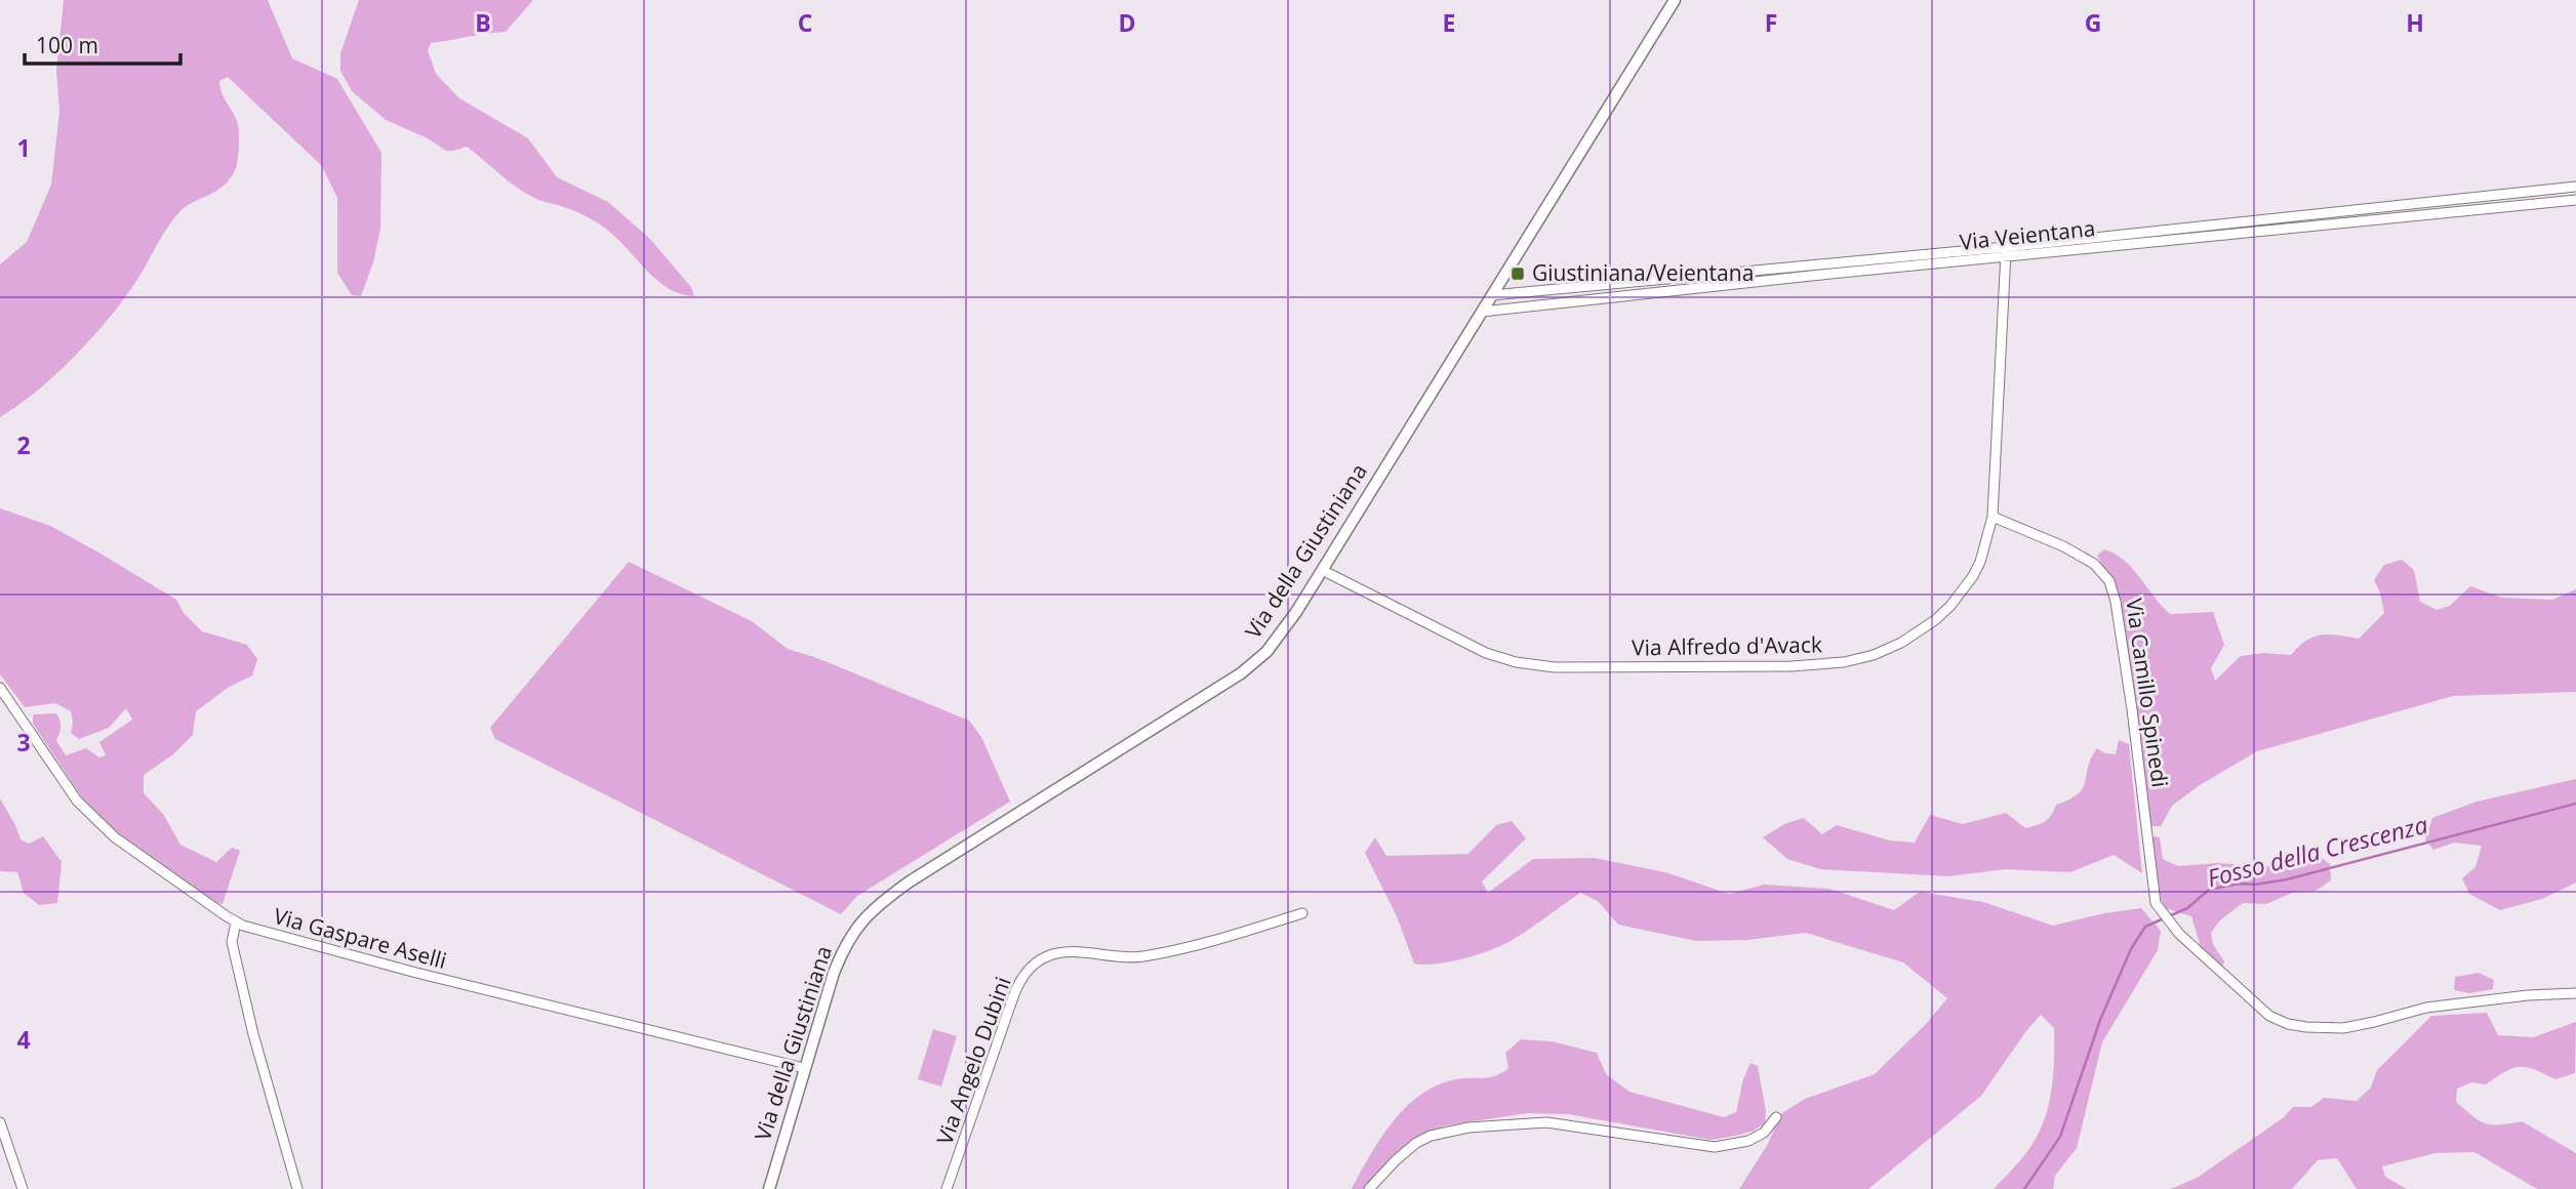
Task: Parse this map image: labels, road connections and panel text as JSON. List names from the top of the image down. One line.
{"streets":{"street":["Via Veientana","Via della Giustiniana","Via Alfredo d'Avack","Via Camillo Spinedi","Via Gaspare Aselli","Via Angelo Dubini"]},"crossings":[["Via Veientana","Via della Giustiniana"],["Via Veientana","Via Alfredo d'Avack"],["Via della Giustiniana","Via Alfredo d'Avack"],["Via della Giustiniana","Via Gaspare Aselli"],["Via Alfredo d'Avack","Via Camillo Spinedi"]],"water":["Fosso della Crescenza"],"places":{"transit":["Giustiniana/Veientana"]},"scale_bar":"100 m","grid":{"columns":["B","C","D","E","F","G","H"],"rows":["1","2","3","4"]}}
